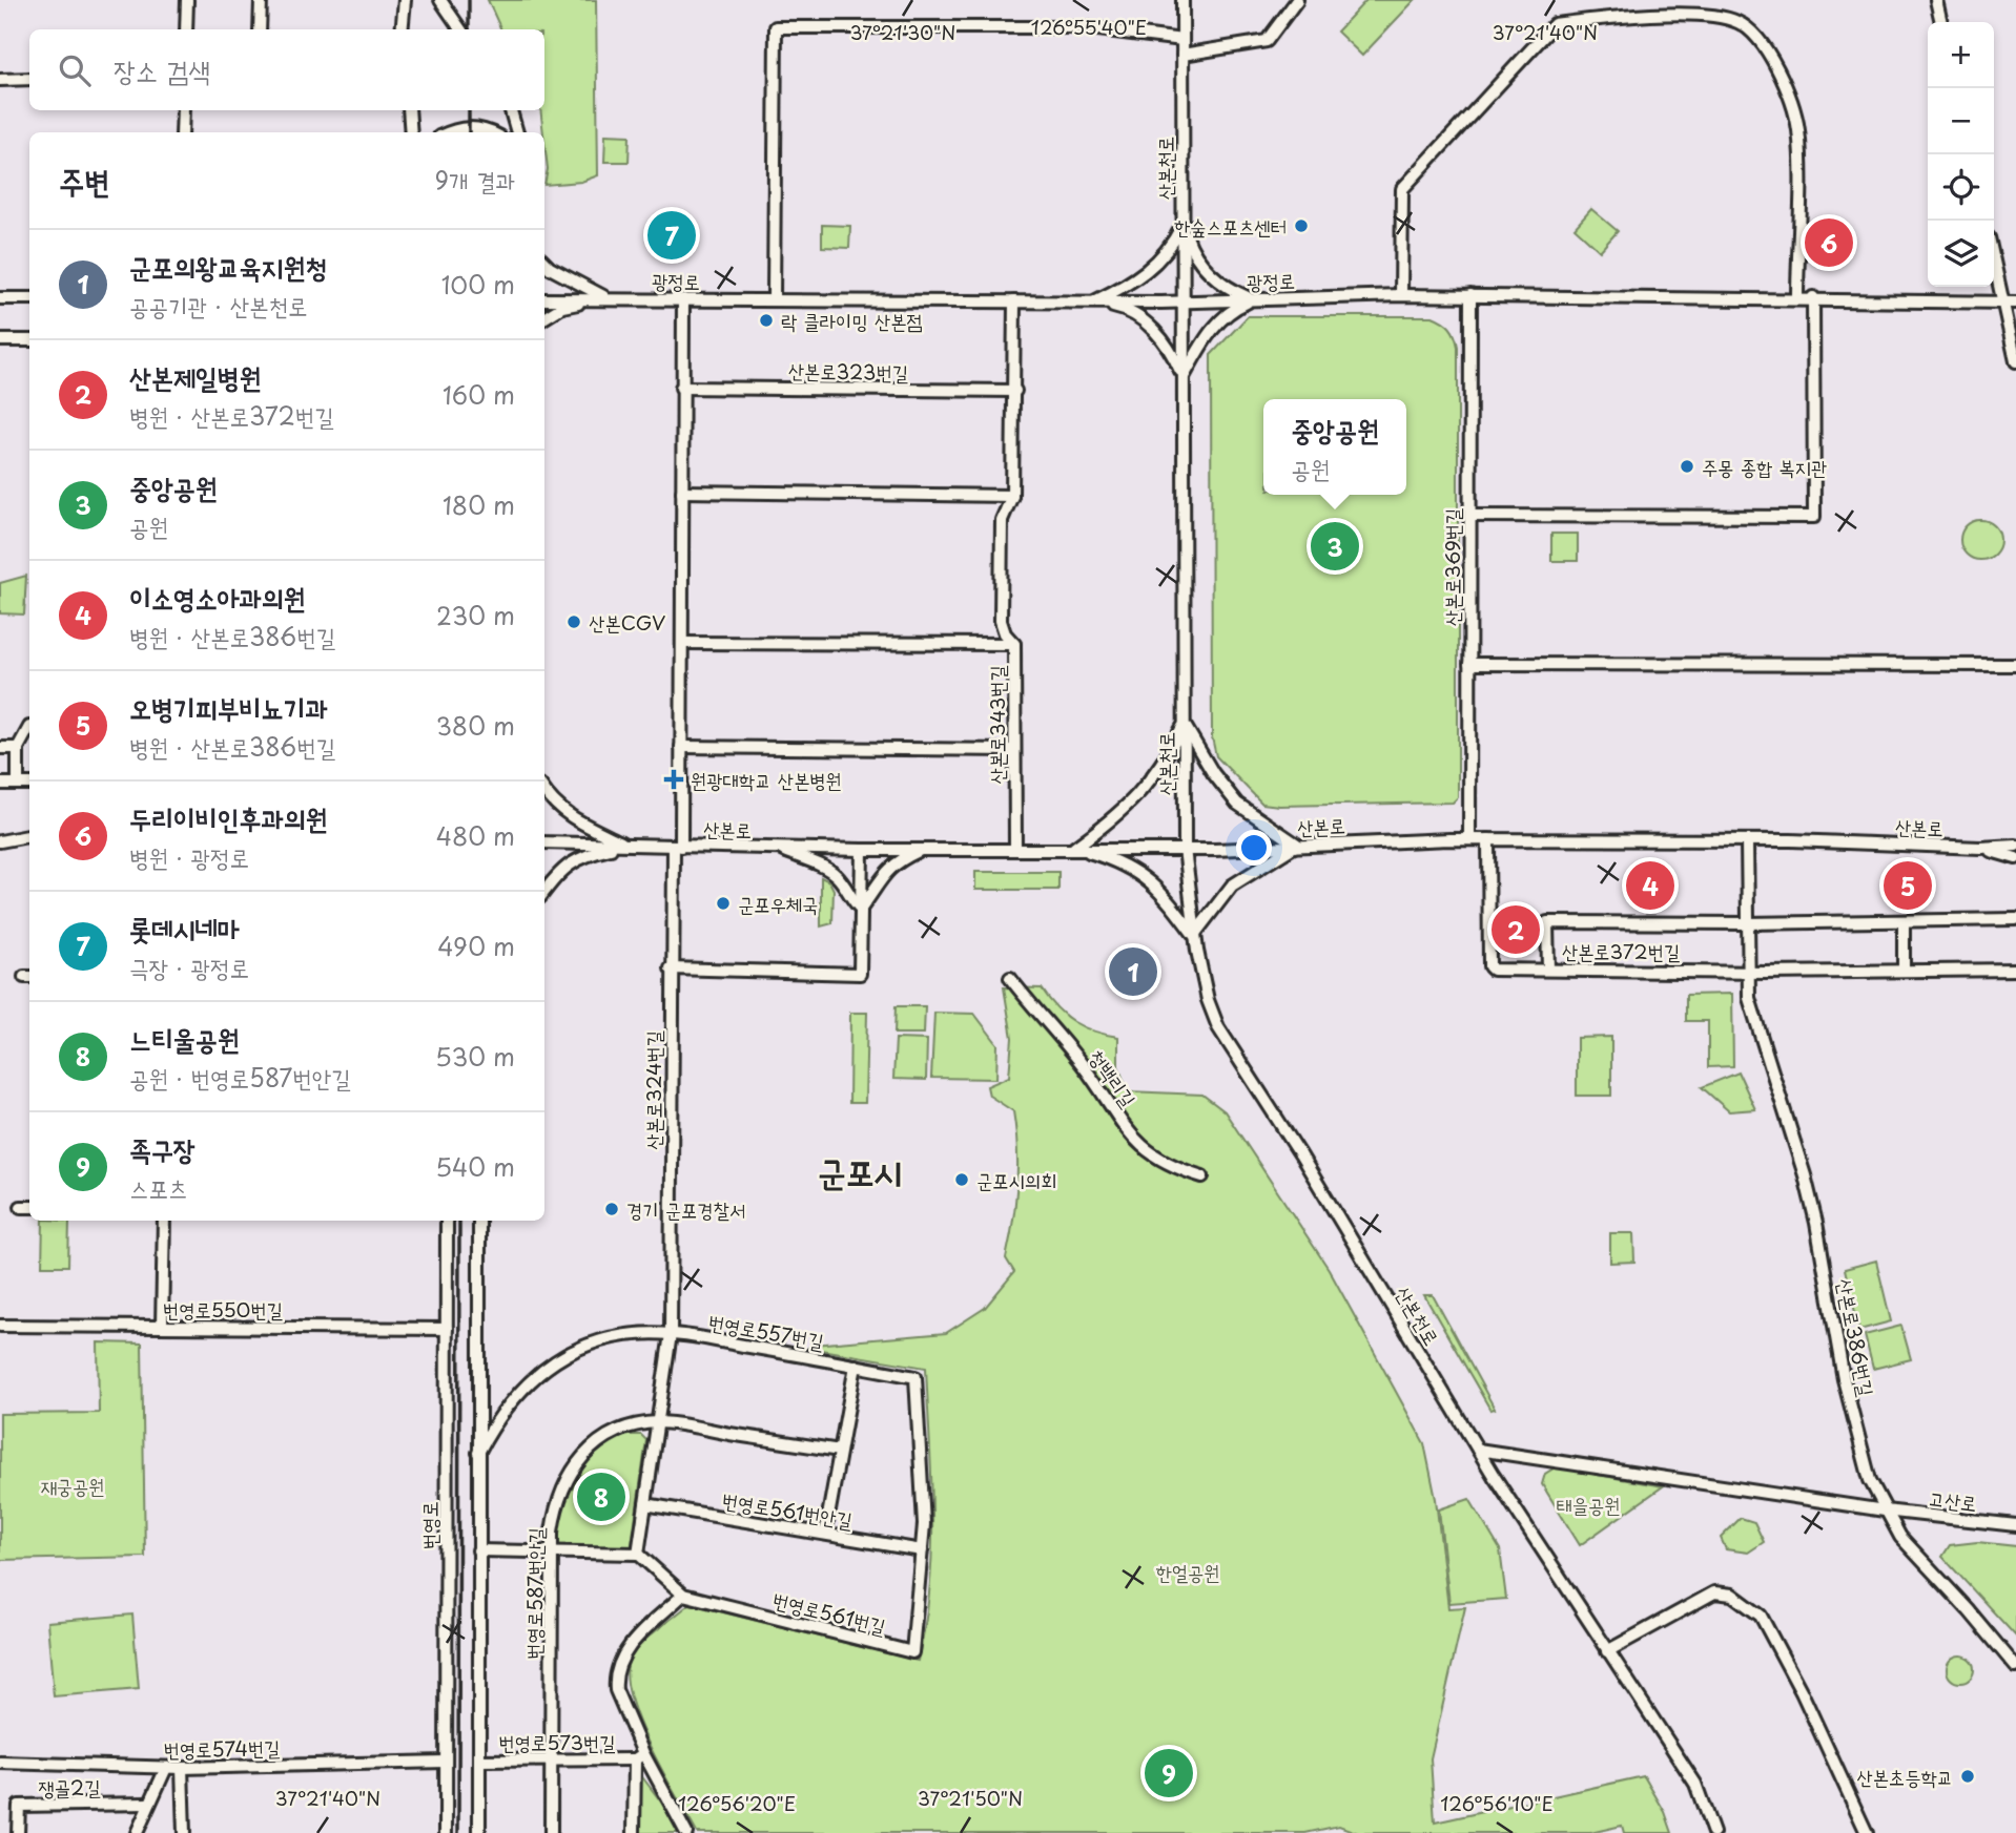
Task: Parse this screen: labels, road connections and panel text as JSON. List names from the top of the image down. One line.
{"streets":{"street":["산본천로","광정로","산본로323번길","산본로369번길","산본로343번길","산본로","산본로372번길","청백리길","산본로324번길","번영로550번길","번영로557번길","산본로386번길","고산로","번영로561번안길","번영로","번영로587번안길","번영로561번길","번영로573번길","번영로574번길","쟁골2길"]},"crossings":[["산본천로","광정로"],["산본천로","산본로"],["광정로","산본로369번길"],["광정로","산본로343번길"],["산본로323번길","산본로343번길"],["산본로369번길","산본로"],["산본로343번길","산본로"],["산본로","산본로372번길"],["산본로","산본로324번길"],["산본로","산본로386번길"],["산본로372번길","산본로386번길"],["산본로324번길","번영로557번길"],["번영로550번길","번영로"],["번영로557번길","번영로561번길"],["산본로386번길","고산로"],["번영로561번안길","번영로561번길"],["번영로","번영로574번길"],["번영로587번안길","번영로573번길"]],"districts":["군포시"],"parks":["재궁공원","태을공원","한얼공원"],"places":{"other":["한숲스포츠센터","락 클라이밍 산본점","주몽 종합 복지관","산본CGV","군포우체국","군포시의회","경기 군포경찰서","산본초등학교"],"health":["원광대학교 산본병원"]},"page":{"map_buttons":["+","−"],"search":"장소 검색","heading":["주변","9개 결과"],"pins":["7","6","3","4","5","2","1","8","9"],"list":[{"mark":"1","name":"군포의왕교육지원청","note":"공공기관 · 산본천로","value":"100 m"},{"mark":"2","name":"산본제일병원","note":"병원 · 산본로372번길","value":"160 m"},{"mark":"3","name":"중앙공원","note":"공원","value":"180 m"},{"mark":"4","name":"이소영소아과의원","note":"병원 · 산본로386번길","value":"230 m"},{"mark":"5","name":"오병기피부비뇨기과","note":"병원 · 산본로386번길","value":"380 m"},{"mark":"6","name":"두리이비인후과의원","note":"병원 · 광정로","value":"480 m"},{"mark":"7","name":"롯데시네마","note":"극장 · 광정로","value":"490 m"},{"mark":"8","name":"느티울공원","note":"공원 · 번영로587번안길","value":"530 m"},{"mark":"9","name":"족구장","note":"스포츠","value":"540 m"}],"popup":["중앙공원","공원"]},"coordinates":["126°55'40\"E","37°21'30\"N","37°21'40\"N","37°21'50\"N","126°56'20\"E","126°56'10\"E"]}
